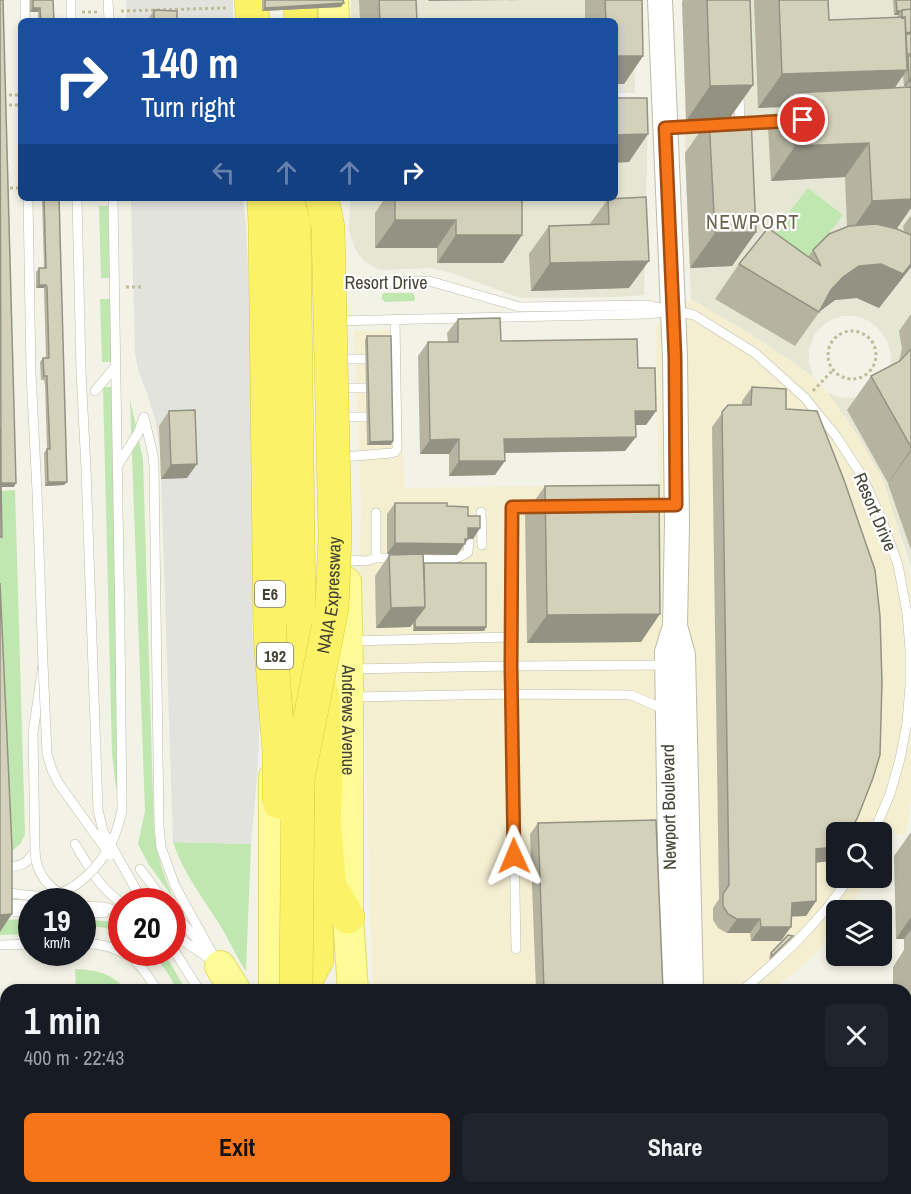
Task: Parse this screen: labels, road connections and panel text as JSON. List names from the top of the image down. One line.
{"streets":{"highway":["E6","NAIA Expressway"],"main road":["192","Andrews Avenue"],"street":["Newport Boulevard"],"lane":["Resort Drive"]},"crossings":[["Resort Drive","Andrews Avenue"],["Resort Drive","Newport Boulevard"]],"districts":["NEWPORT"],"page":{"turn":["140 m","Turn right"],"speed":"19 km/h","limit":"20","heading":["1 min","400 m · 22:43"],"buttons":["Exit","Share"]}}
